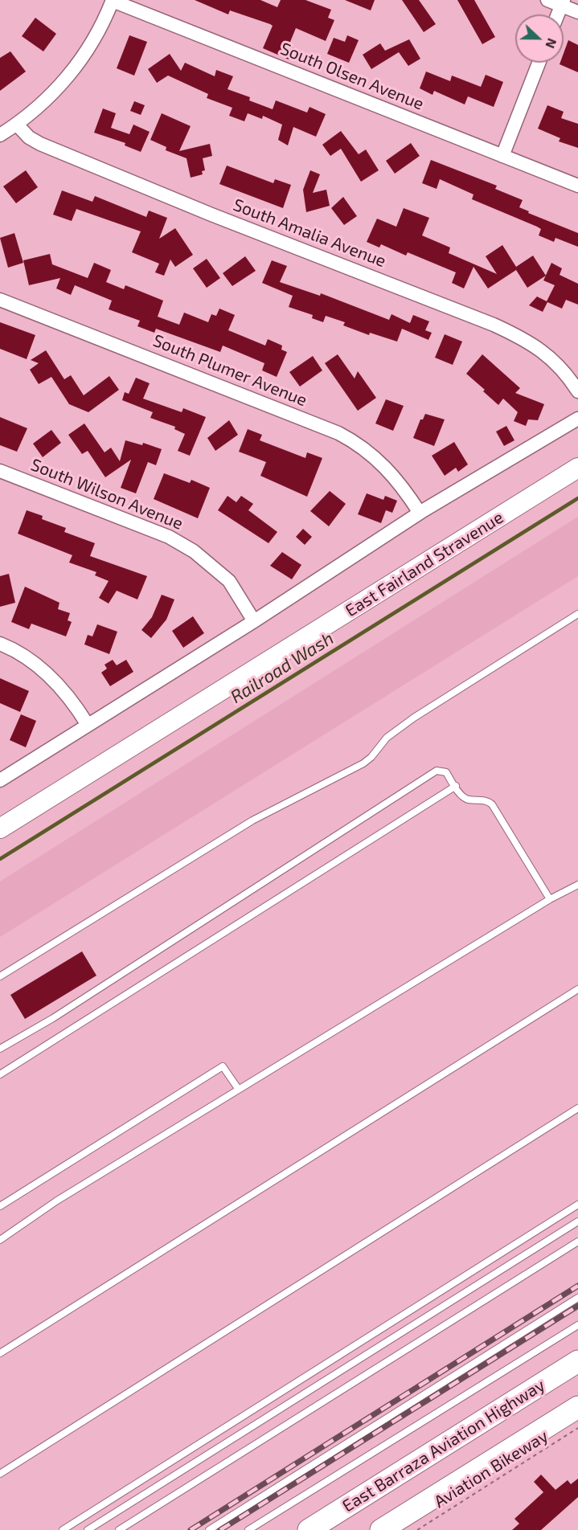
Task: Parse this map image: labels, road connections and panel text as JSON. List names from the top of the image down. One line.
{"streets":{"main road":["East Barraza Aviation Highway"],"street":["South Olsen Avenue","South Amalia Avenue","South Plumer Avenue","South Wilson Avenue","East Fairland Stravenue"],"path":["Aviation Bikeway"]},"water":["Railroad Wash"],"north":"right"}
